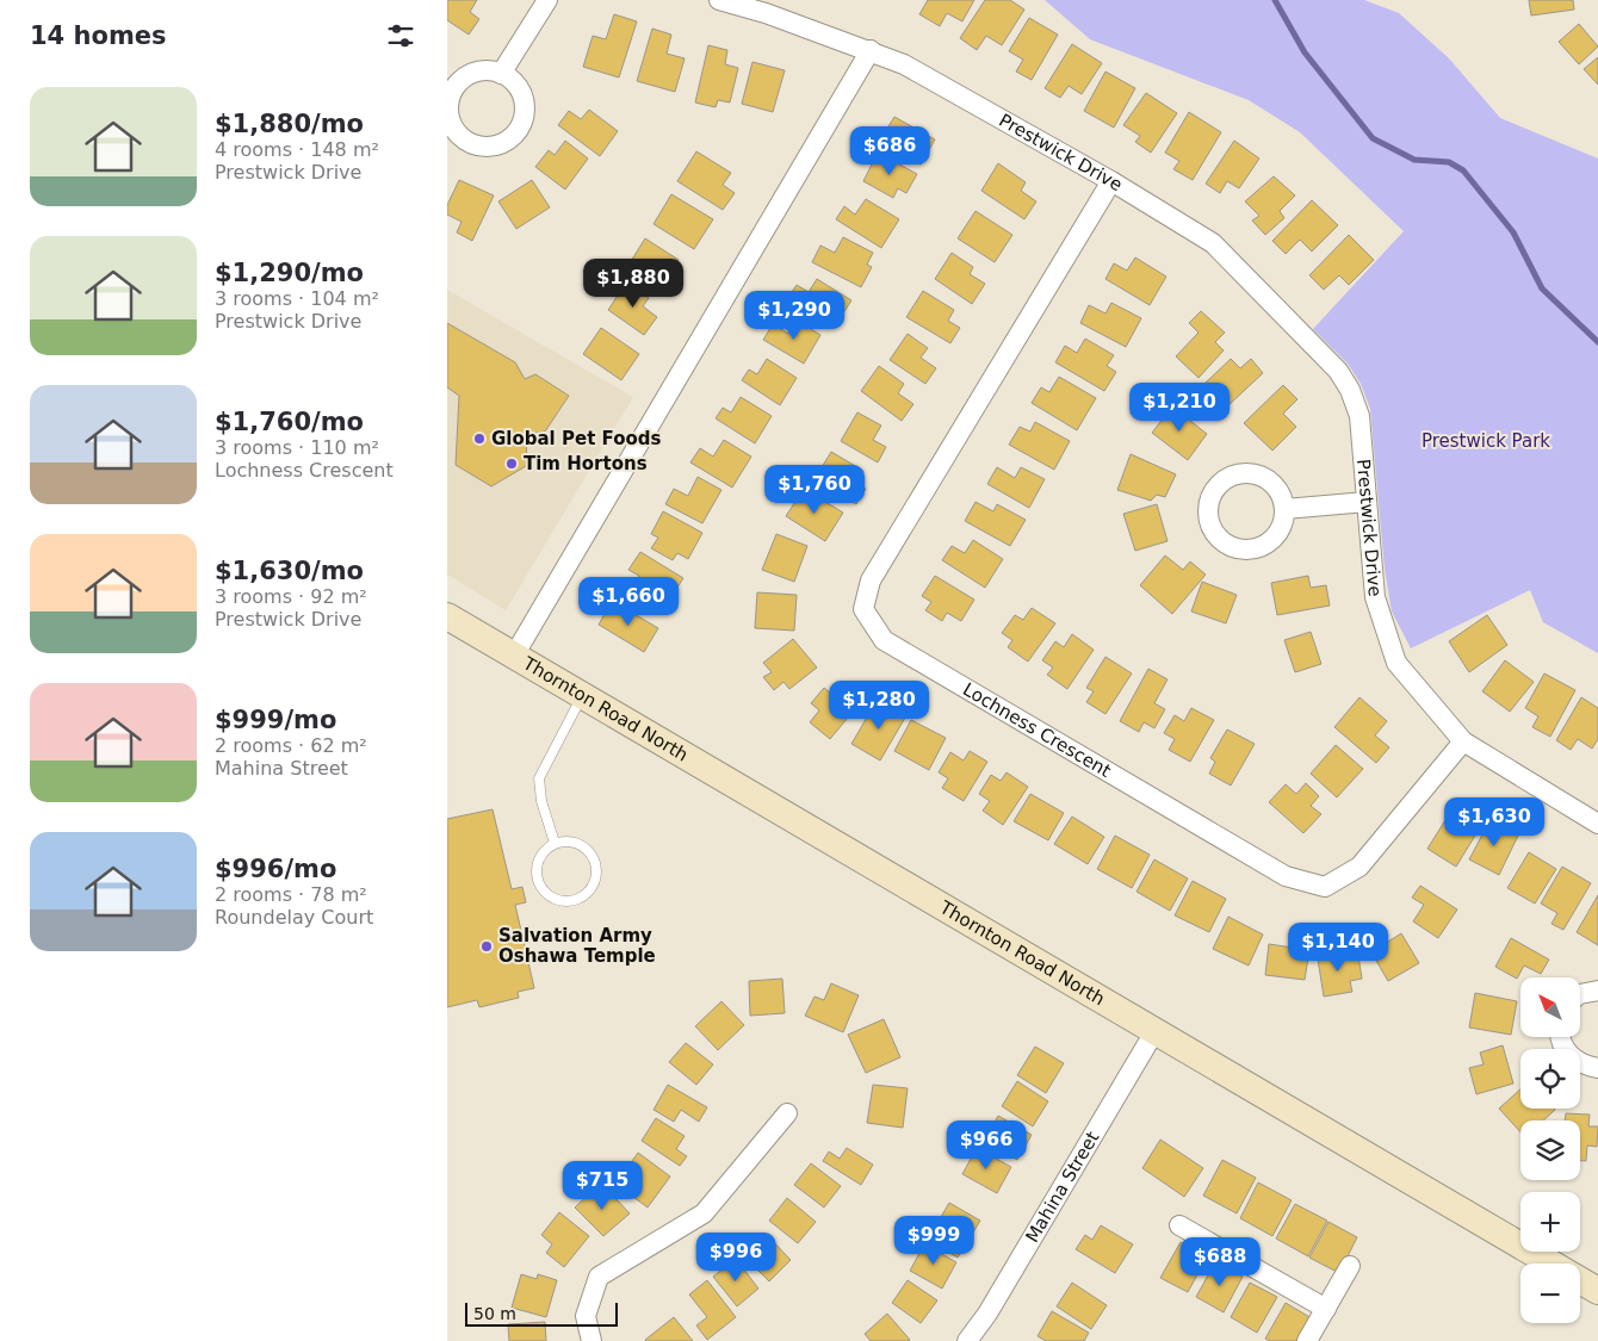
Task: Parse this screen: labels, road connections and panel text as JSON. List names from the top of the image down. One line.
{"streets":{"main road":["Thornton Road North"],"street":["Prestwick Drive","Lochness Crescent","Mahina Street"]},"crossings":[["Prestwick Drive","Lochness Crescent"],["Thornton Road North","Mahina Street"]],"parks":["Prestwick Park"],"places":["Global Pet Foods","Tim Hortons","Salvation Army Oshawa Temple"],"scale_bar":"50 m","north":"top left","page":{"heading":"14 homes","list":[{"name":"$1,880/mo","note":"4 rooms · 148 m² · Prestwick Drive"},{"name":"$1,290/mo","note":"3 rooms · 104 m² · Prestwick Drive"},{"name":"$1,760/mo","note":"3 rooms · 110 m² · Lochness Crescent"},{"name":"$1,630/mo","note":"3 rooms · 92 m² · Prestwick Drive"},{"name":"$999/mo","note":"2 rooms · 62 m² · Mahina Street"},{"name":"$996/mo","note":"2 rooms · 78 m² · Roundelay Court"}],"price":["$686","$1,880","$1,290","$1,210","$1,760","$1,660","$1,280","$1,630","$1,140","$966","$715","$999","$996","$688"],"map_buttons":["+","−"],"scale":"50 m"}}
